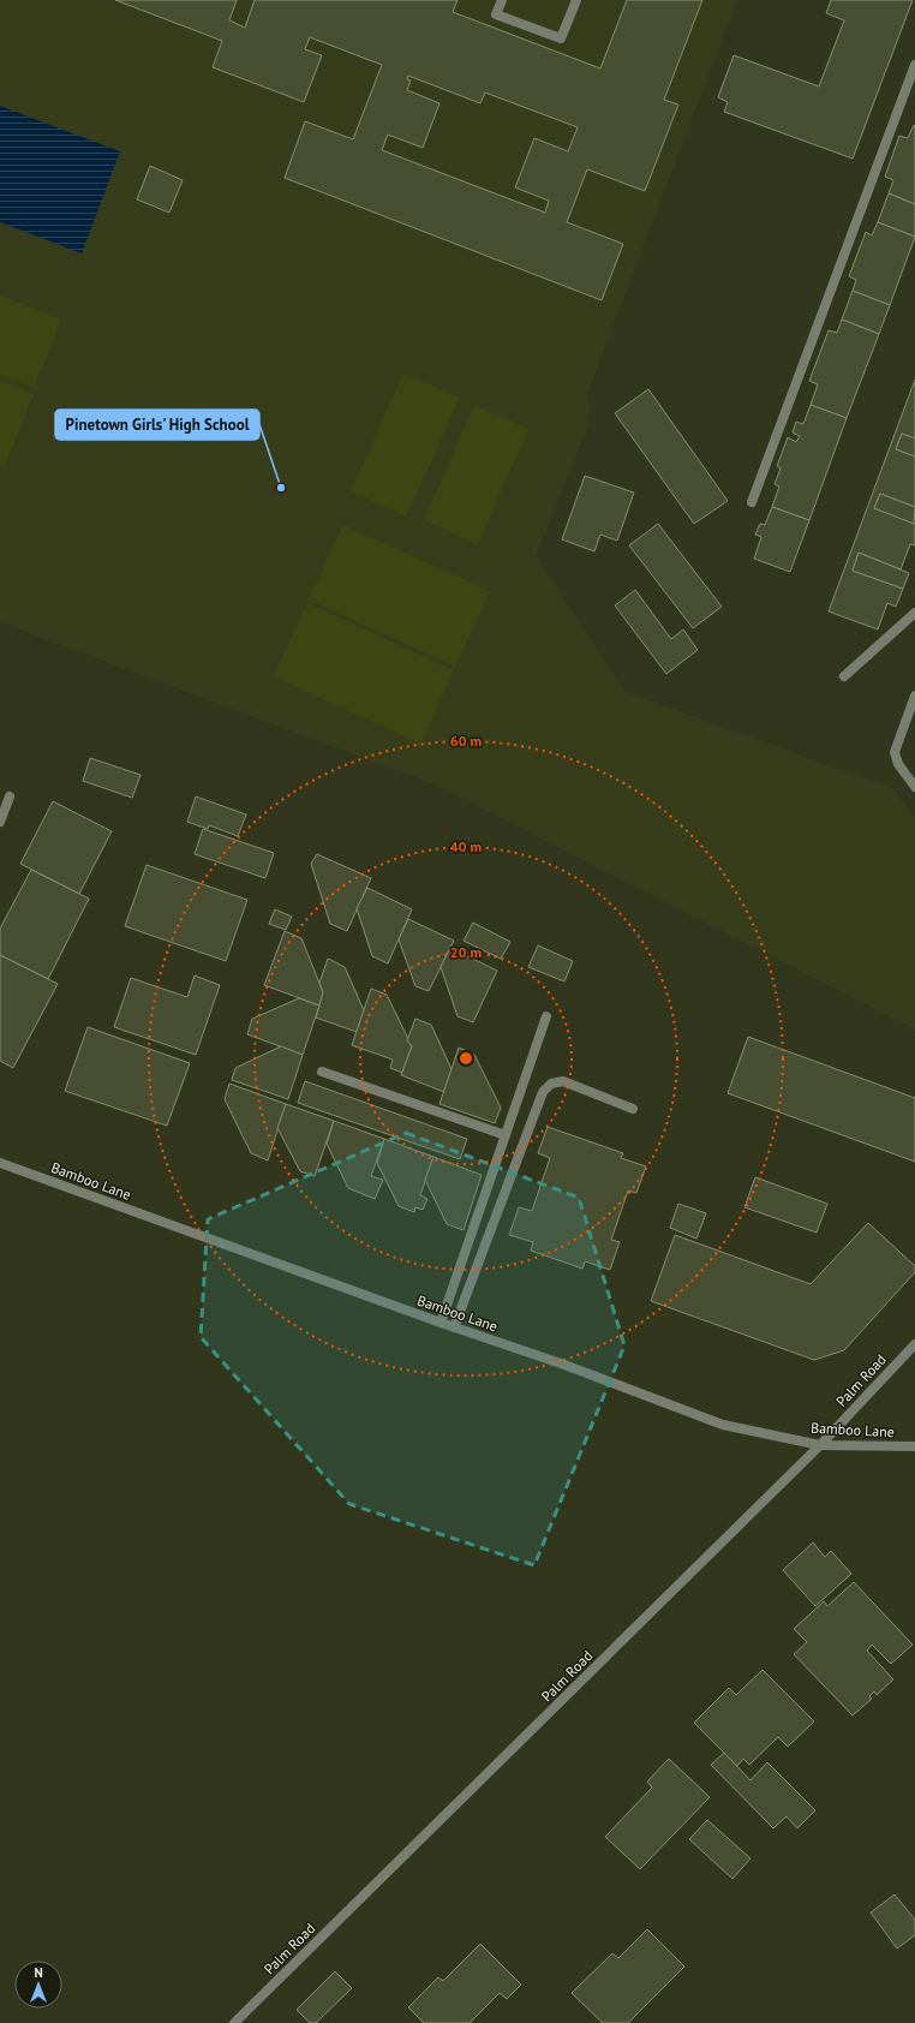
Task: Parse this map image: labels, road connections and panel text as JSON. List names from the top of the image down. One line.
{"streets":{"street":["Bamboo Lane","Palm Road"]},"crossings":[["Bamboo Lane","Palm Road"]],"places":["Pinetown Girls' High School"],"north":"top","rings":["60 m","40 m","20 m"]}
